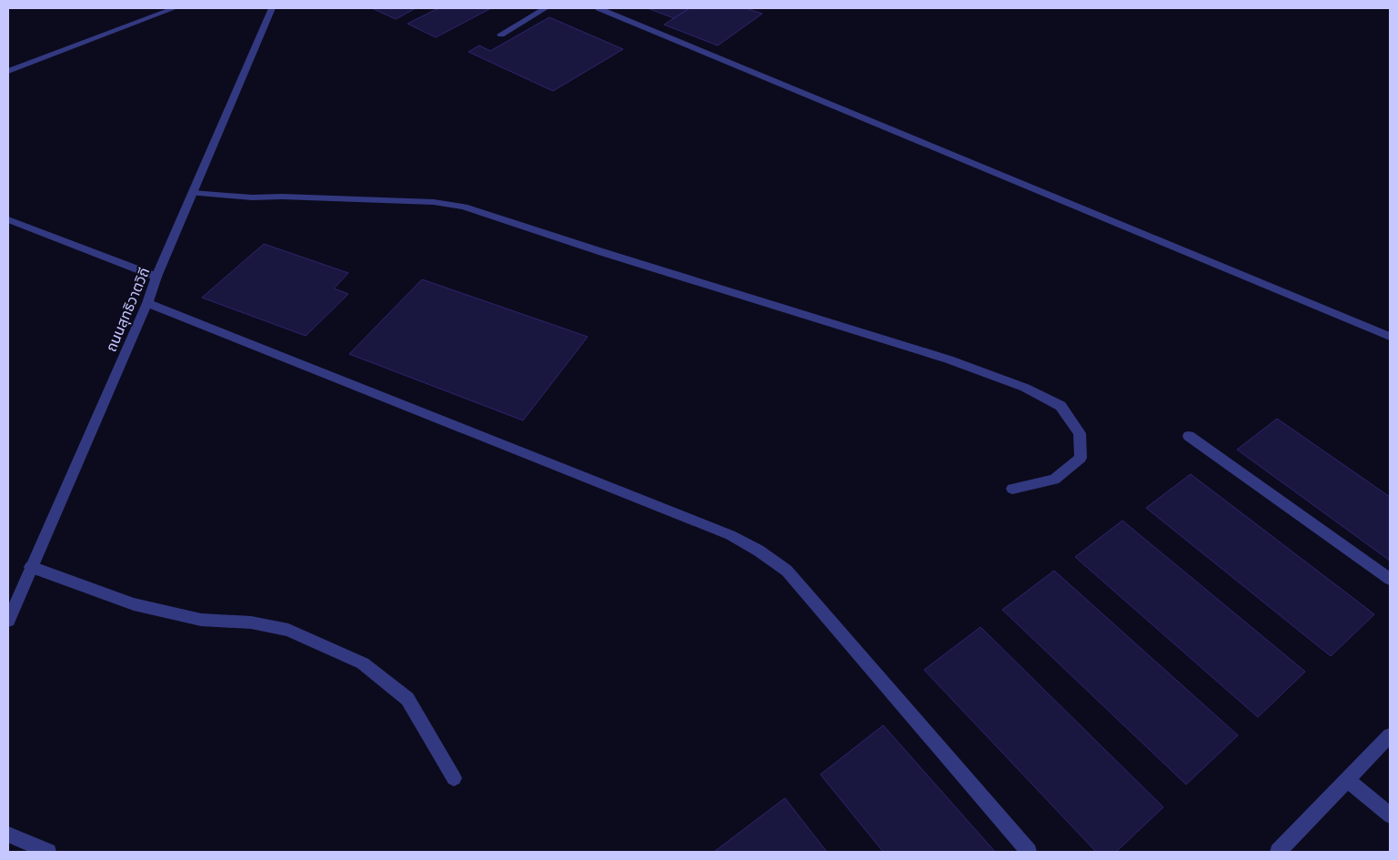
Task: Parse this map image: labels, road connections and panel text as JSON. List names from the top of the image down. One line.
{"streets":{"street":["ถนนสุทธิวาตวิถี"]}}
